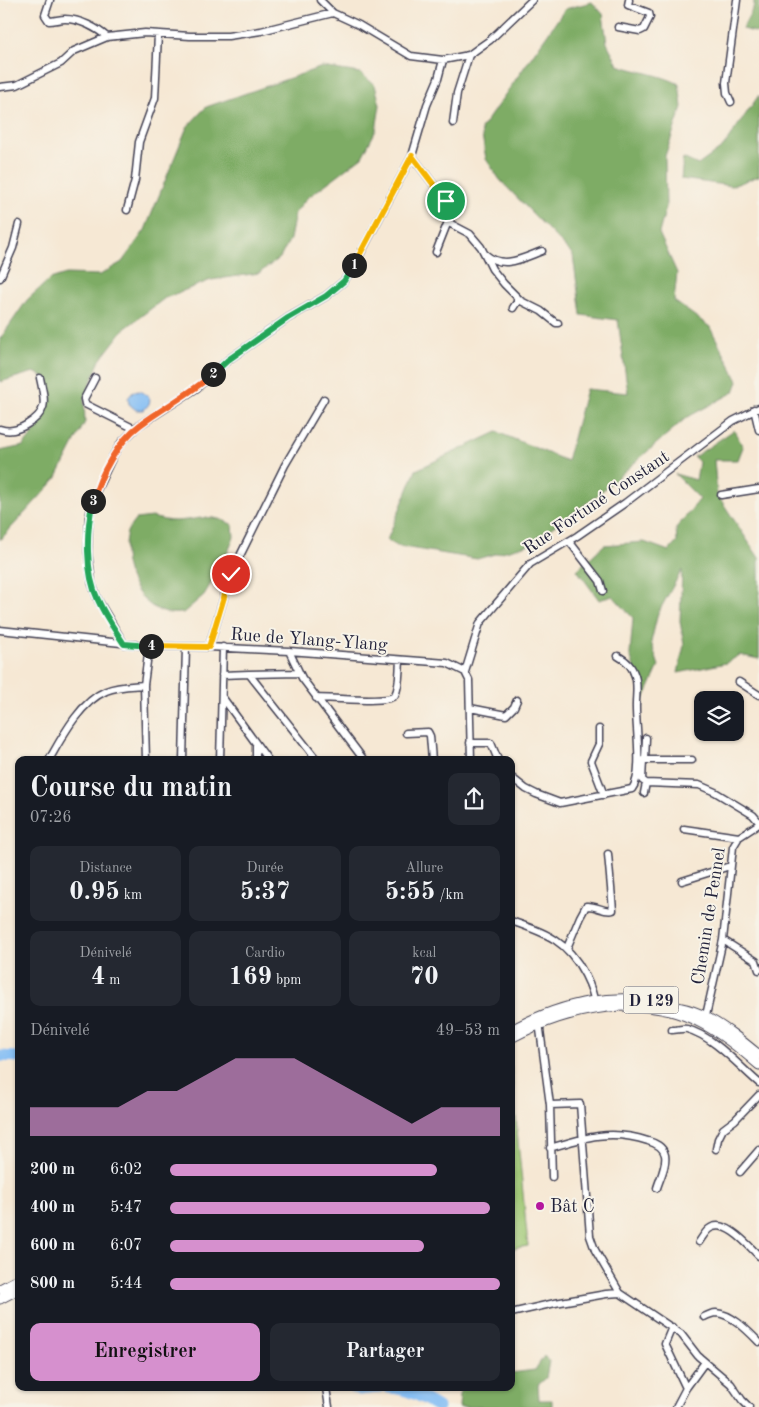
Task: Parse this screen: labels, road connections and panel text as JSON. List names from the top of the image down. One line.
{"streets":{"highway":["D 129"],"street":["Rue Fortuné Constant","Rue de Ylang-Ylang","Chemin de Pennel"]},"crossings":[["Rue Fortuné Constant","Rue de Ylang-Ylang"],["Chemin de Pennel","D 129"]],"places":["Bât C"],"page":{"pins":["1","2","3","4"],"heading":["Course du matin","07:26"],"stats":[["Distance","0.95 km"],["Durée","5:37"],["Allure","5:55 /km"],["Dénivelé","4 m"],["Cardio","169 bpm"],["kcal","70"]],"chart":["Dénivelé","49–53 m"],"list":[{"name":"200 m","note":"6:02"},{"name":"400 m","note":"5:47"},{"name":"600 m","note":"6:07"},{"name":"800 m","note":"5:44"}],"buttons":["Enregistrer","Partager"]}}
